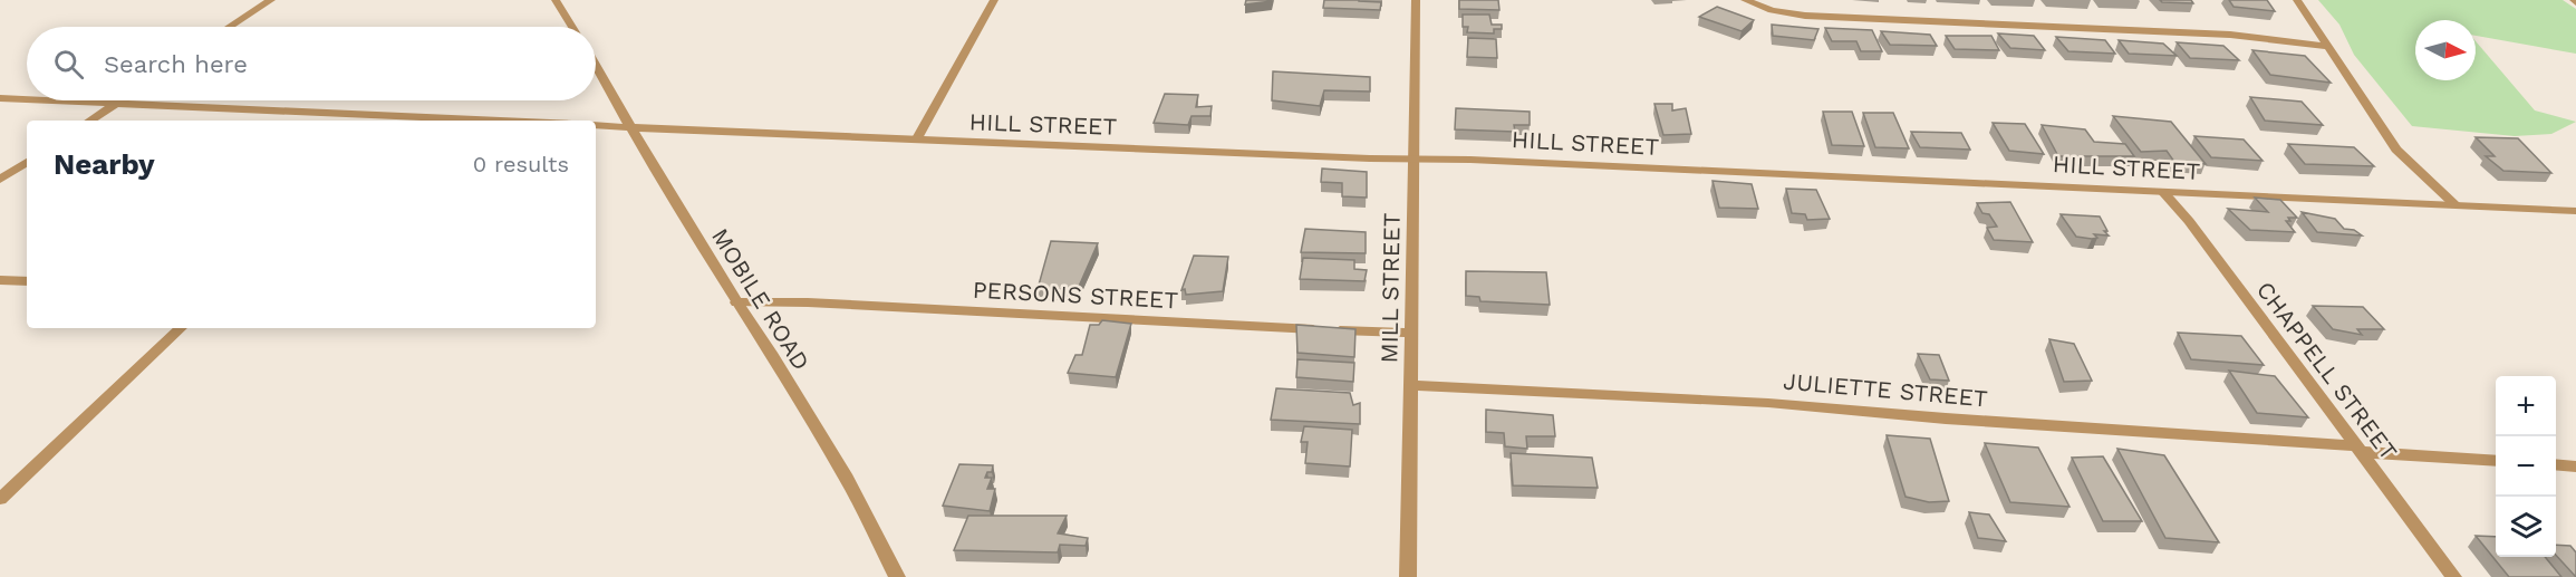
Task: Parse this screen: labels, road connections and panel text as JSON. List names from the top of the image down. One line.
{"streets":{"street":["HILL STREET","MILL STREET","PERSONS STREET","MOBILE ROAD","CHAPPELL STREET","JULIETTE STREET"]},"crossings":[["HILL STREET","MILL STREET"],["HILL STREET","MOBILE ROAD"],["HILL STREET","CHAPPELL STREET"],["MILL STREET","PERSONS STREET"],["MILL STREET","JULIETTE STREET"],["PERSONS STREET","MOBILE ROAD"],["CHAPPELL STREET","JULIETTE STREET"]],"north":"right","page":{"search":"Search here","heading":["Nearby","0 results"],"map_buttons":["+","−"]}}
